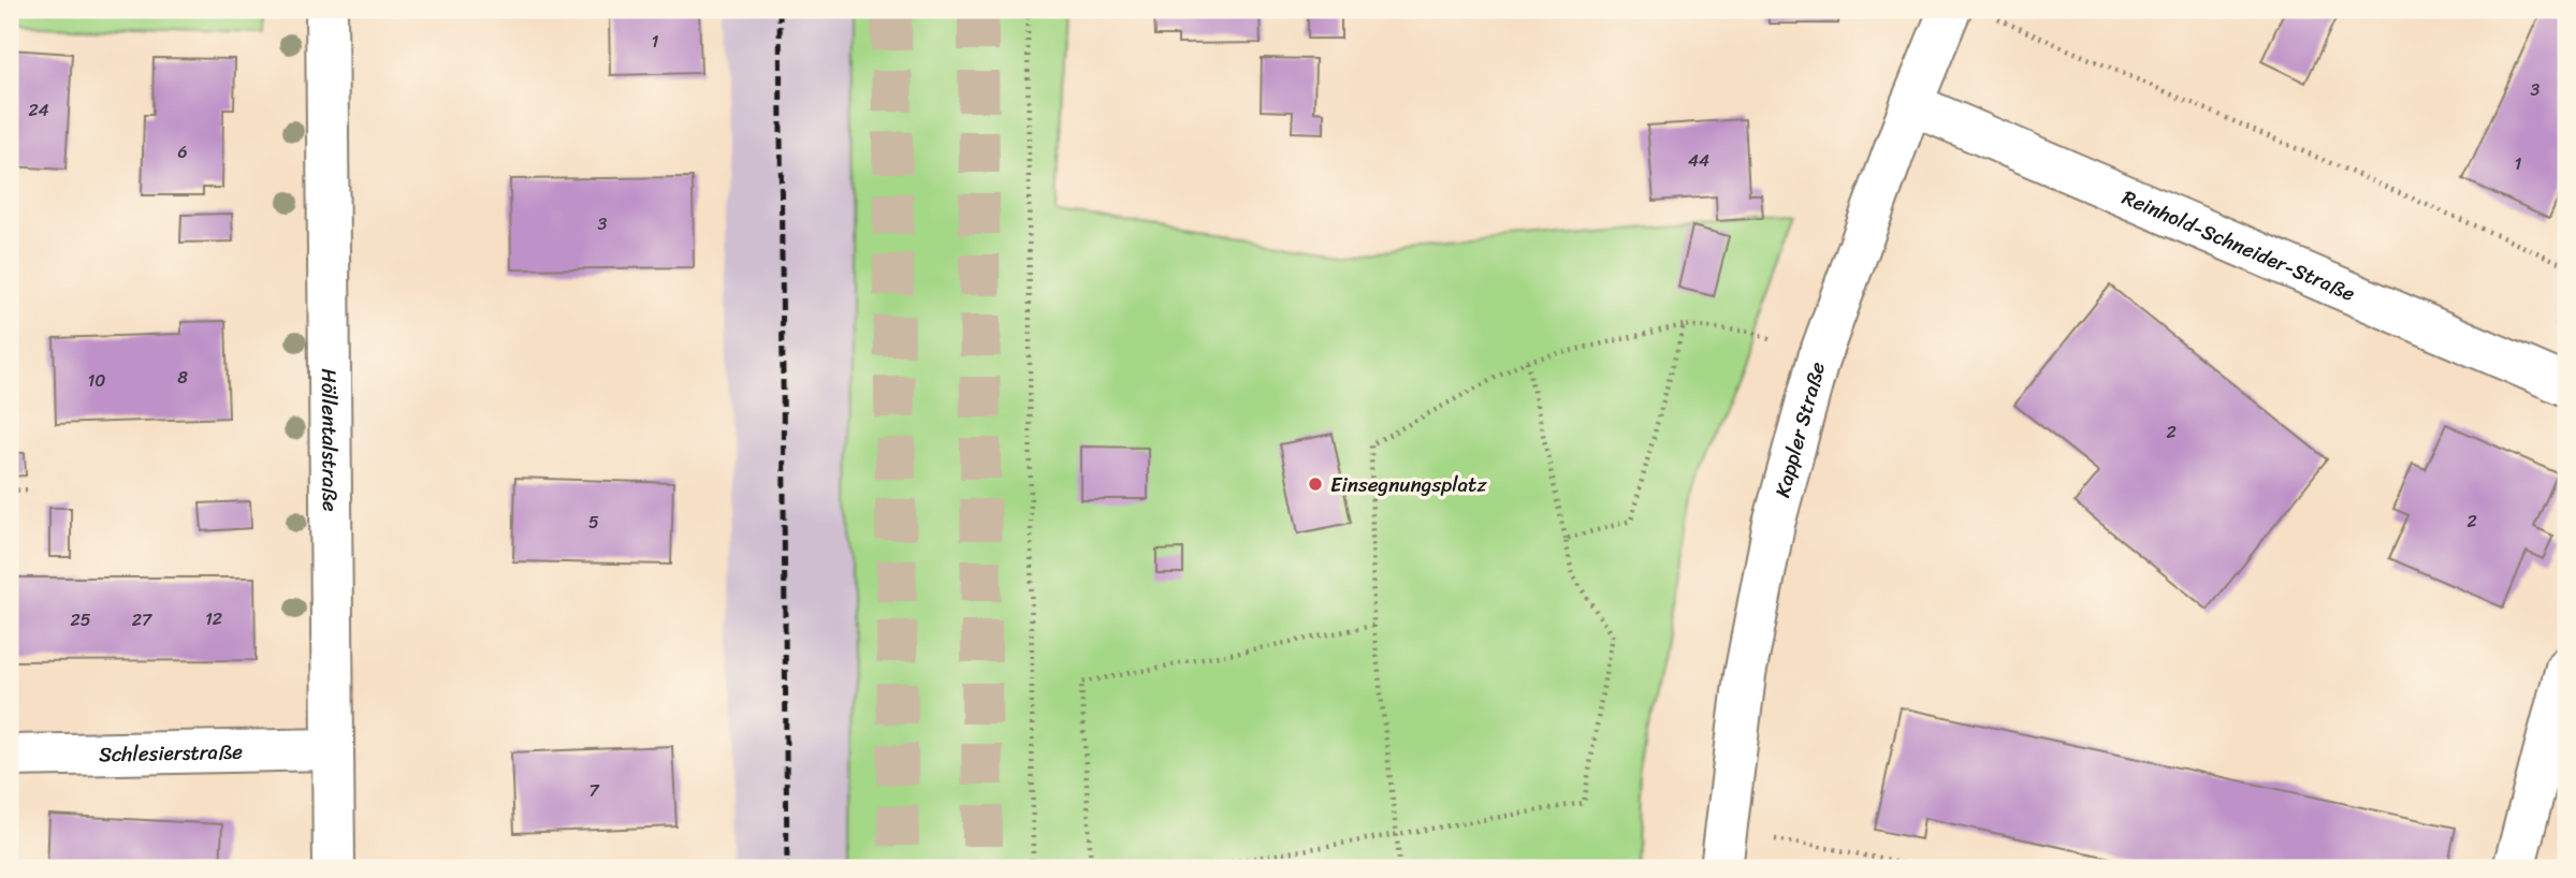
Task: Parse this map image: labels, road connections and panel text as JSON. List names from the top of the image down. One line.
{"streets":{"street":["Reinhold-Schneider-Straße","Kappler Straße","Höllentalstraße","Schlesierstraße"]},"crossings":[["Reinhold-Schneider-Straße","Kappler Straße"],["Höllentalstraße","Schlesierstraße"]],"places":["Einsegnungsplatz"],"house_numbers":["1","3","24","6","44","1","3","8","10","2","2","5","12","25","27","7"]}
